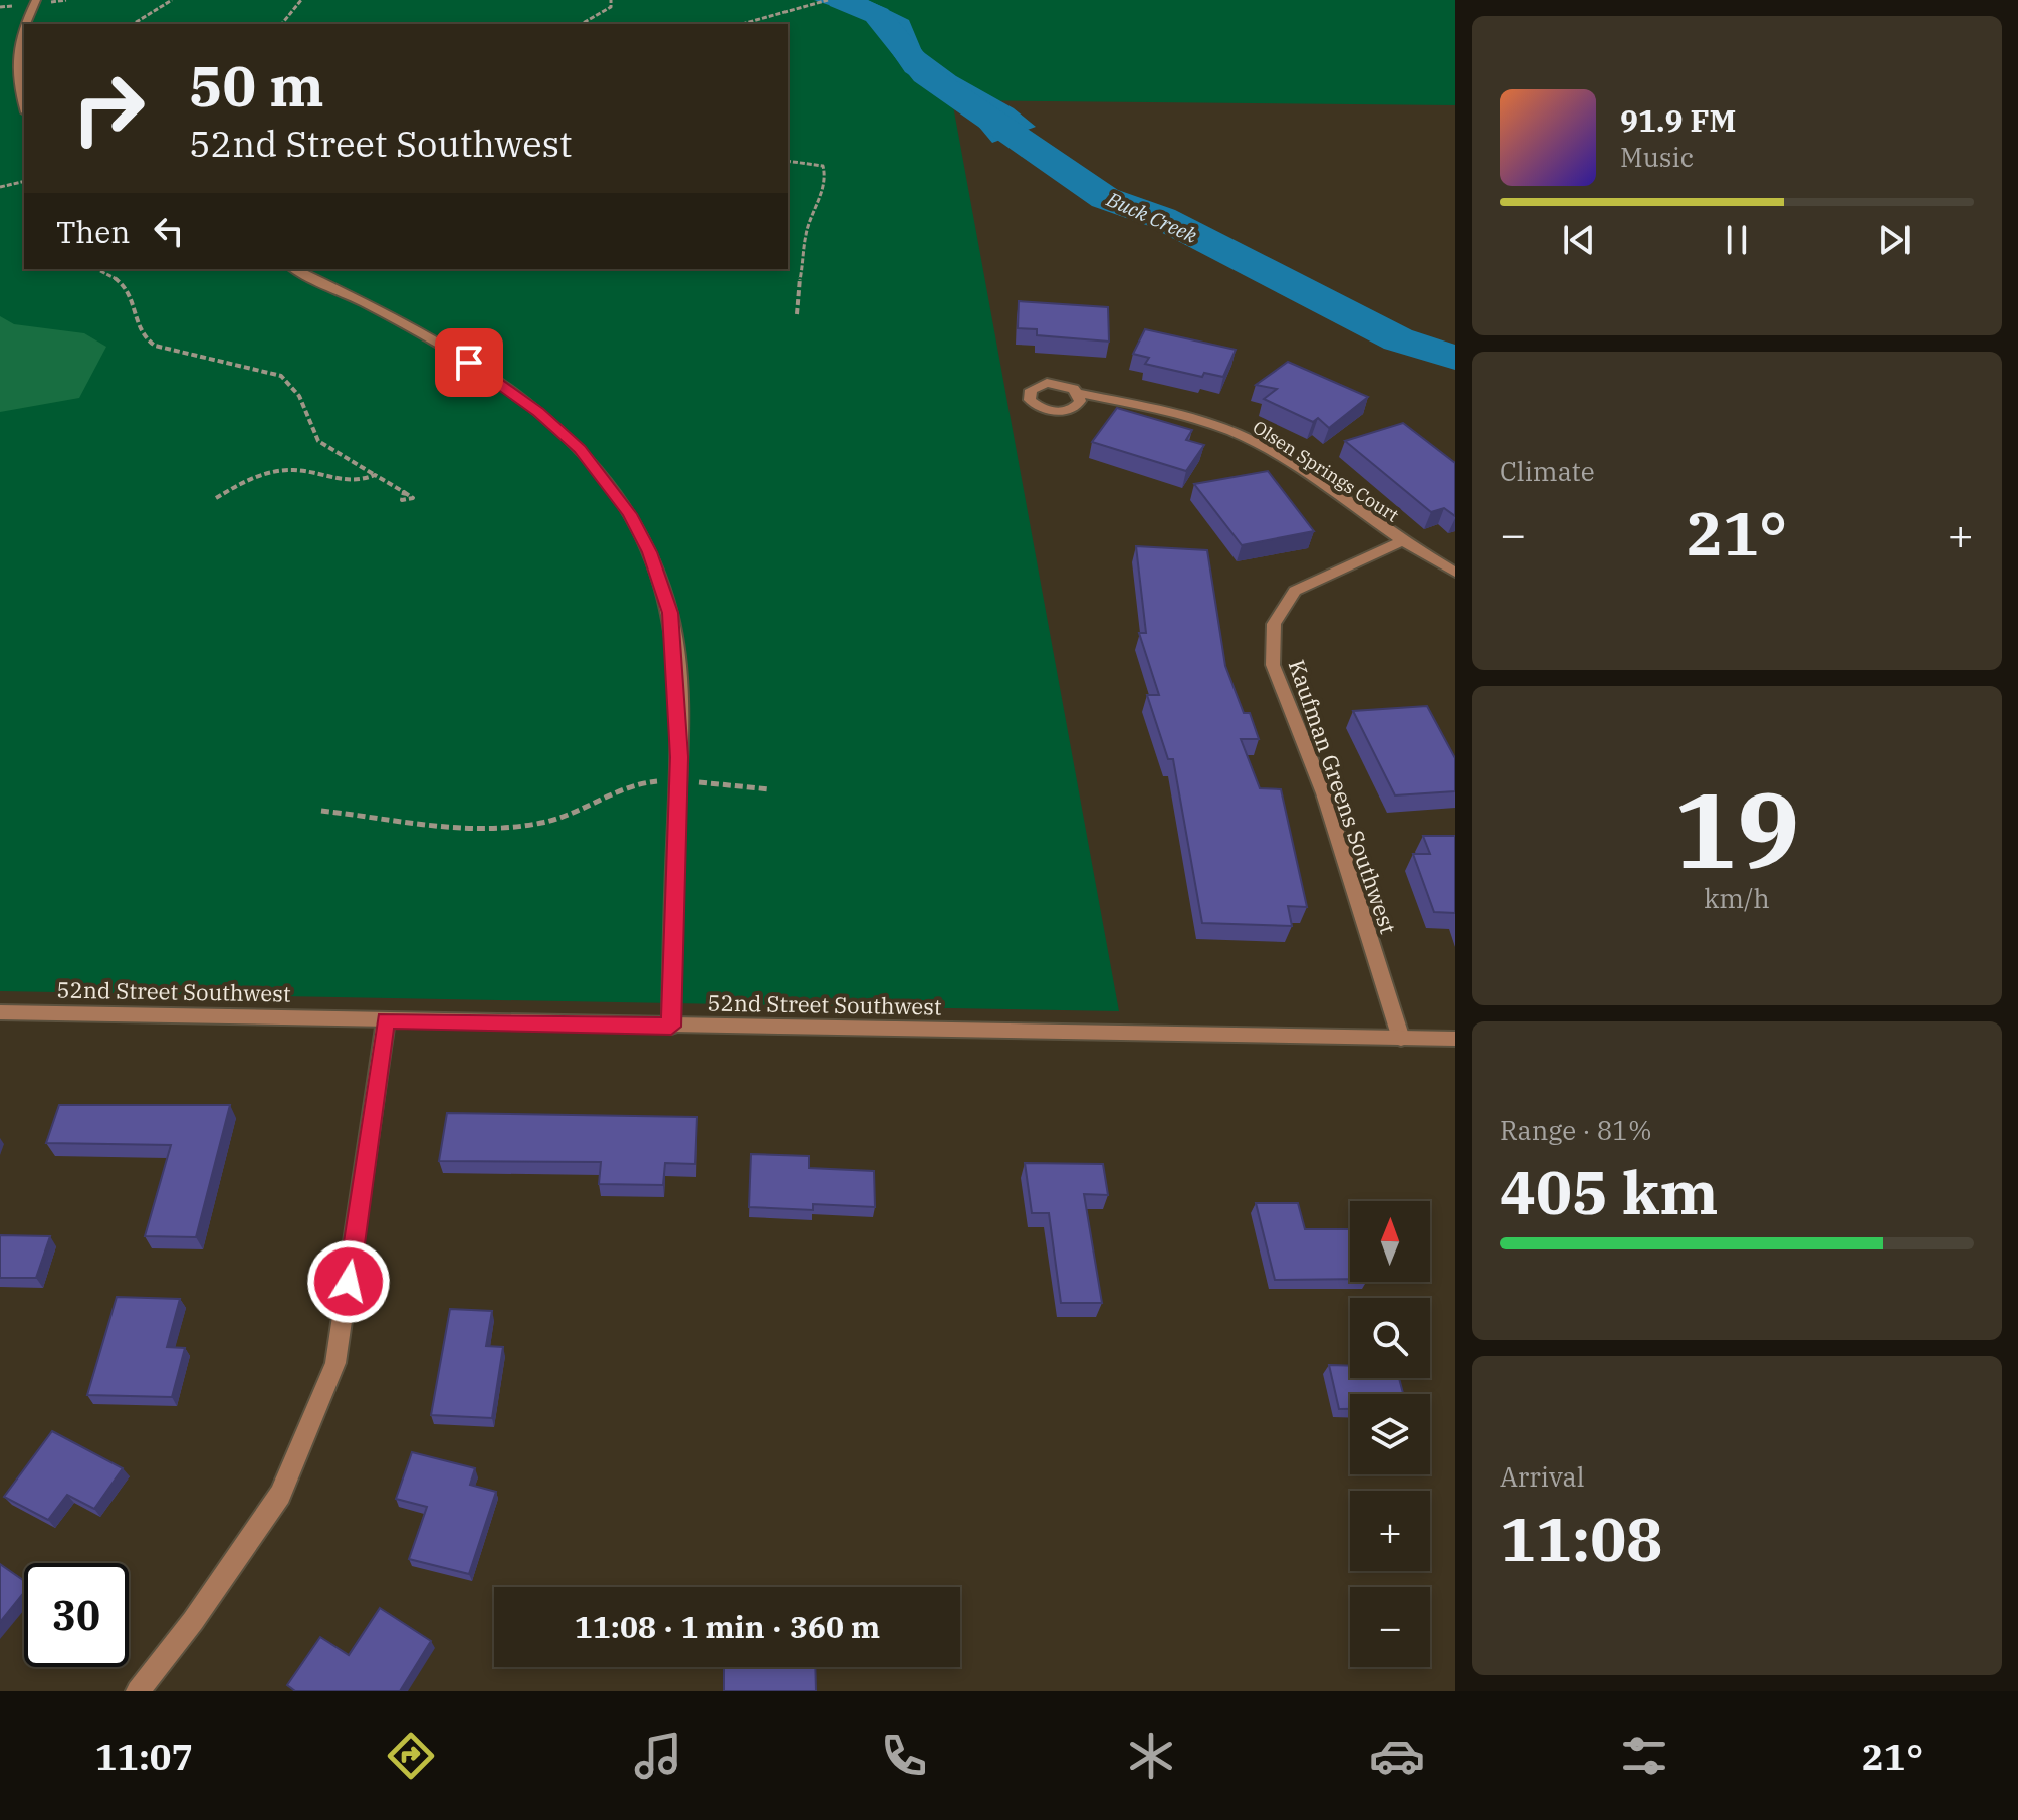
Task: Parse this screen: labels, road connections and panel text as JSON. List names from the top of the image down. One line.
{"streets":{"street":["Olsen Springs Court","Kaufman Greens Southwest","52nd Street Southwest"]},"crossings":[["Olsen Springs Court","Kaufman Greens Southwest"],["Kaufman Greens Southwest","52nd Street Southwest"]],"water":["Buck Creek"],"north":"top","page":{"turn":["50 m","52nd Street Southwest"],"song":["91.9 FM","Music"],"then":"Then","tile":["Climate",["19","km/h"],["Range · 81%","405 km"],["Arrival","11:08"]],"heat":["−","21°","+"],"map_buttons":["+","−"],"limit":"30","trip":"11:08 · 1 min · 360 m","tabs":["11:07","21°"]}}
